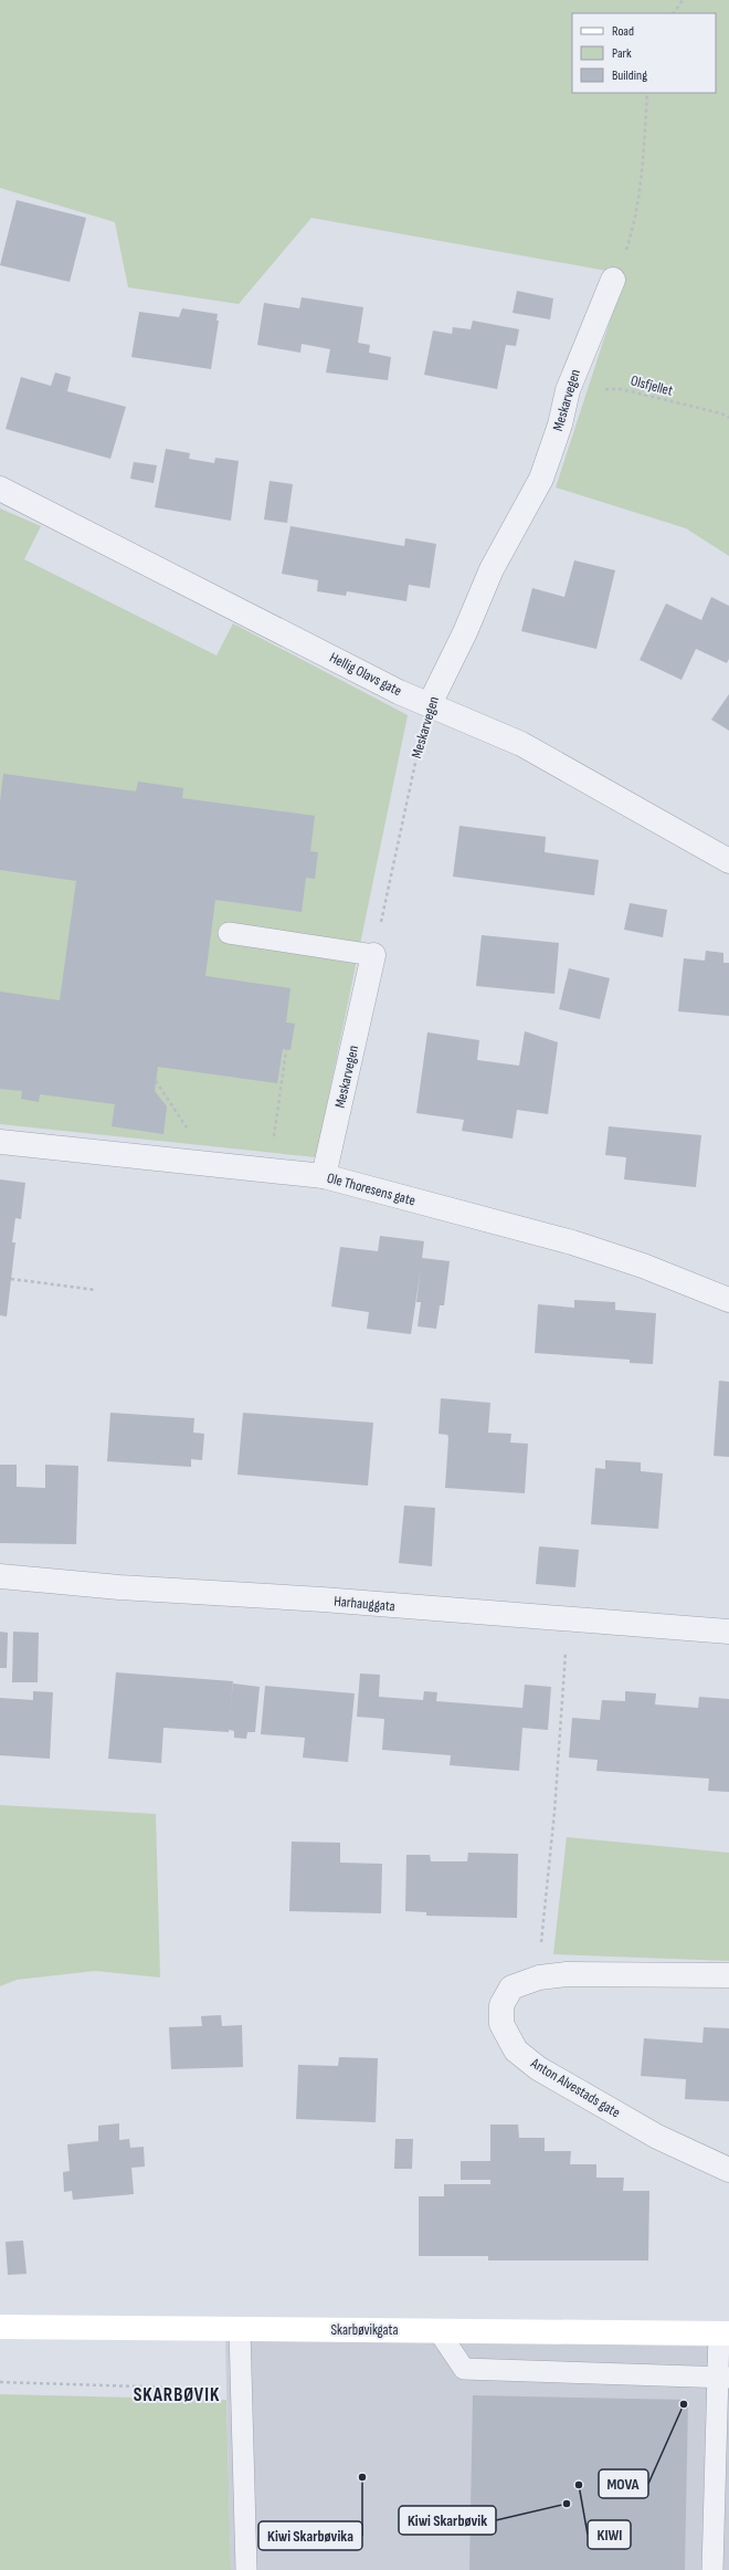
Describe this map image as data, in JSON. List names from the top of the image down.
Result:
{
  "streets": {
    "main road": ["Skarbøvikgata"],
    "street": [
      "Meskarvegen",
      "Hellig Olavs gate",
      "Ole Thoresens gate",
      "Harhauggata",
      "Anton Alvestads gate"
    ],
    "path": ["Olsfjellet"]
  },
  "crossings": [
    ["Olsfjellet", "Meskarvegen"],
    ["Meskarvegen", "Hellig Olavs gate"],
    ["Meskarvegen", "Ole Thoresens gate"]
  ],
  "districts": ["SKARBØVIK"],
  "places": [
    "MOVA",
    "Kiwi Skarbøvika",
    "KIWI",
    "Kiwi Skarbøvik"
  ],
  "legend": ["Road", "Park", "Building"]
}
